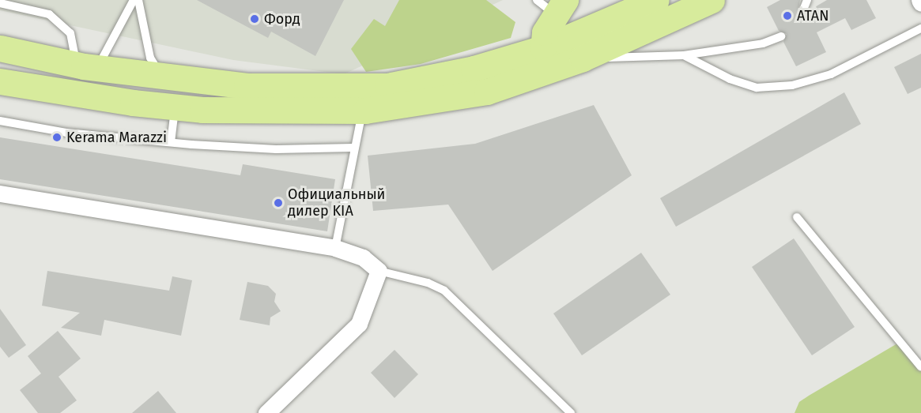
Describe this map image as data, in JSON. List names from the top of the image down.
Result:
{
  "places": [
    "ATAN",
    "Форд",
    "Kerama Marazzi",
    "Официальный дилер KIA"
  ]
}
